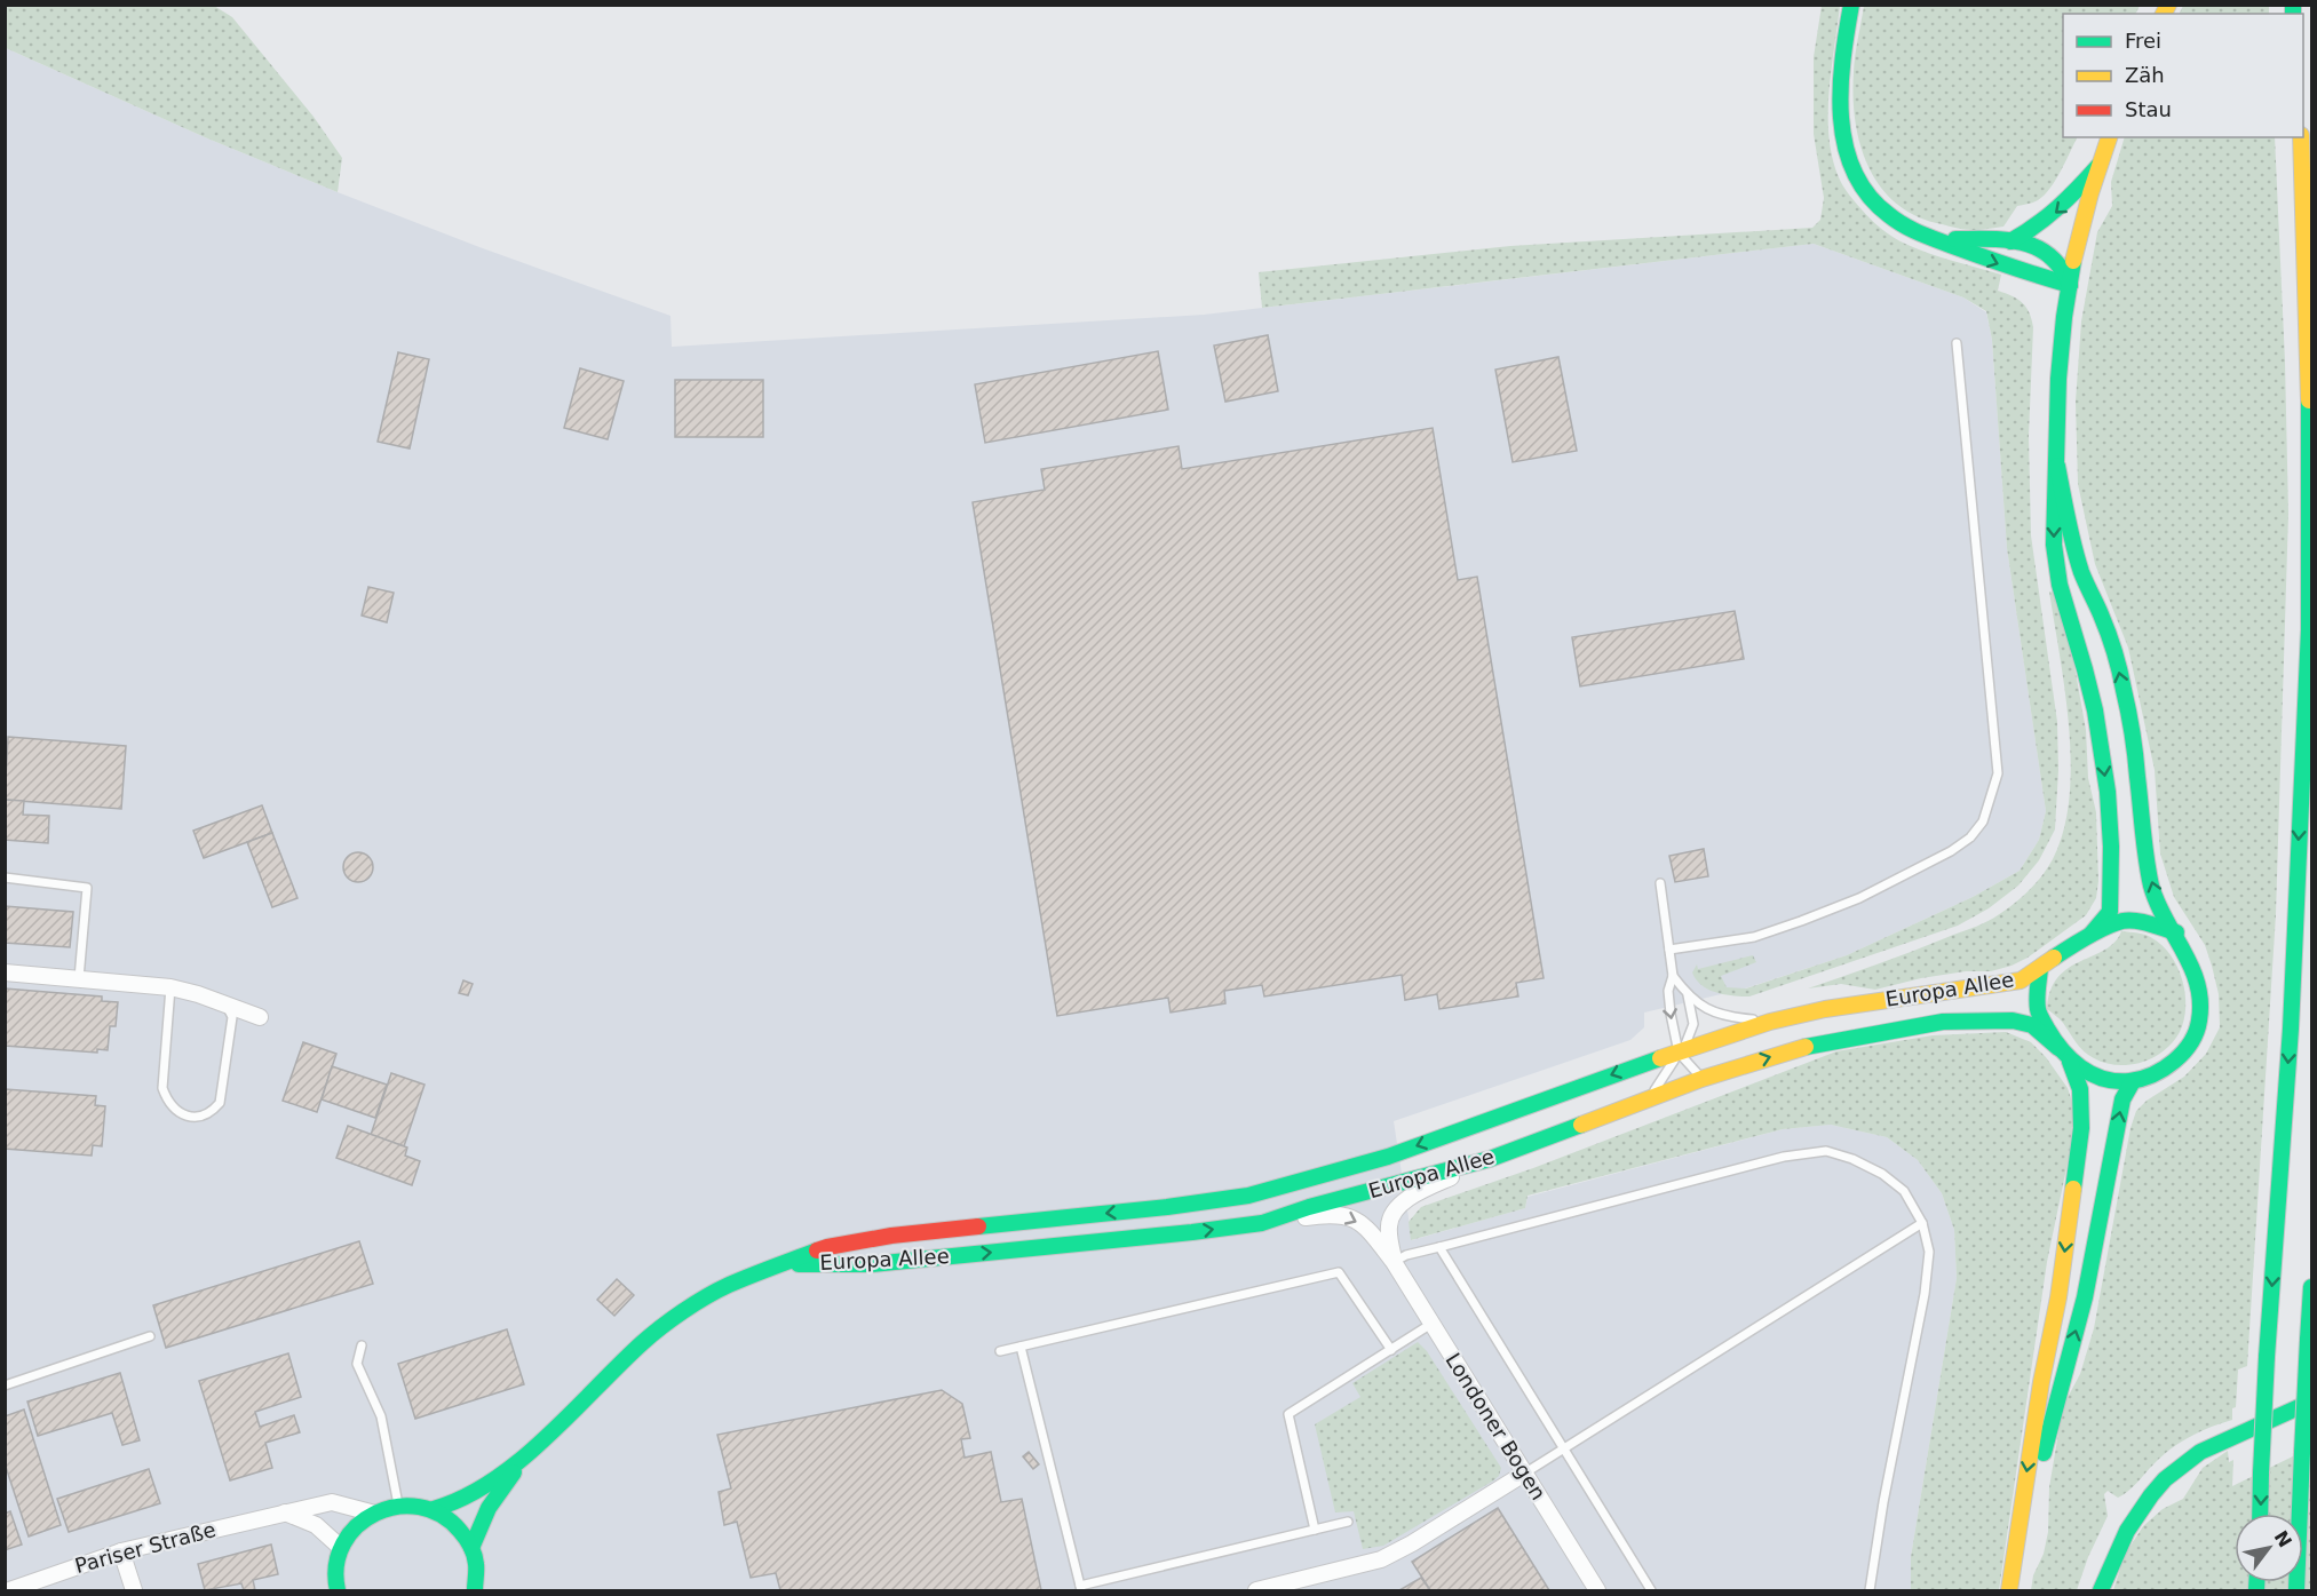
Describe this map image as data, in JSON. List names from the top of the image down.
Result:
{
  "streets": {
    "main road": ["Europa Allee"],
    "street": ["Londoner Bogen", "Pariser Straße"]
  },
  "crossings": [
    ["Europa Allee", "Londoner Bogen"]
  ],
  "legend": ["Frei", "Zäh", "Stau"],
  "north": "top right"
}
